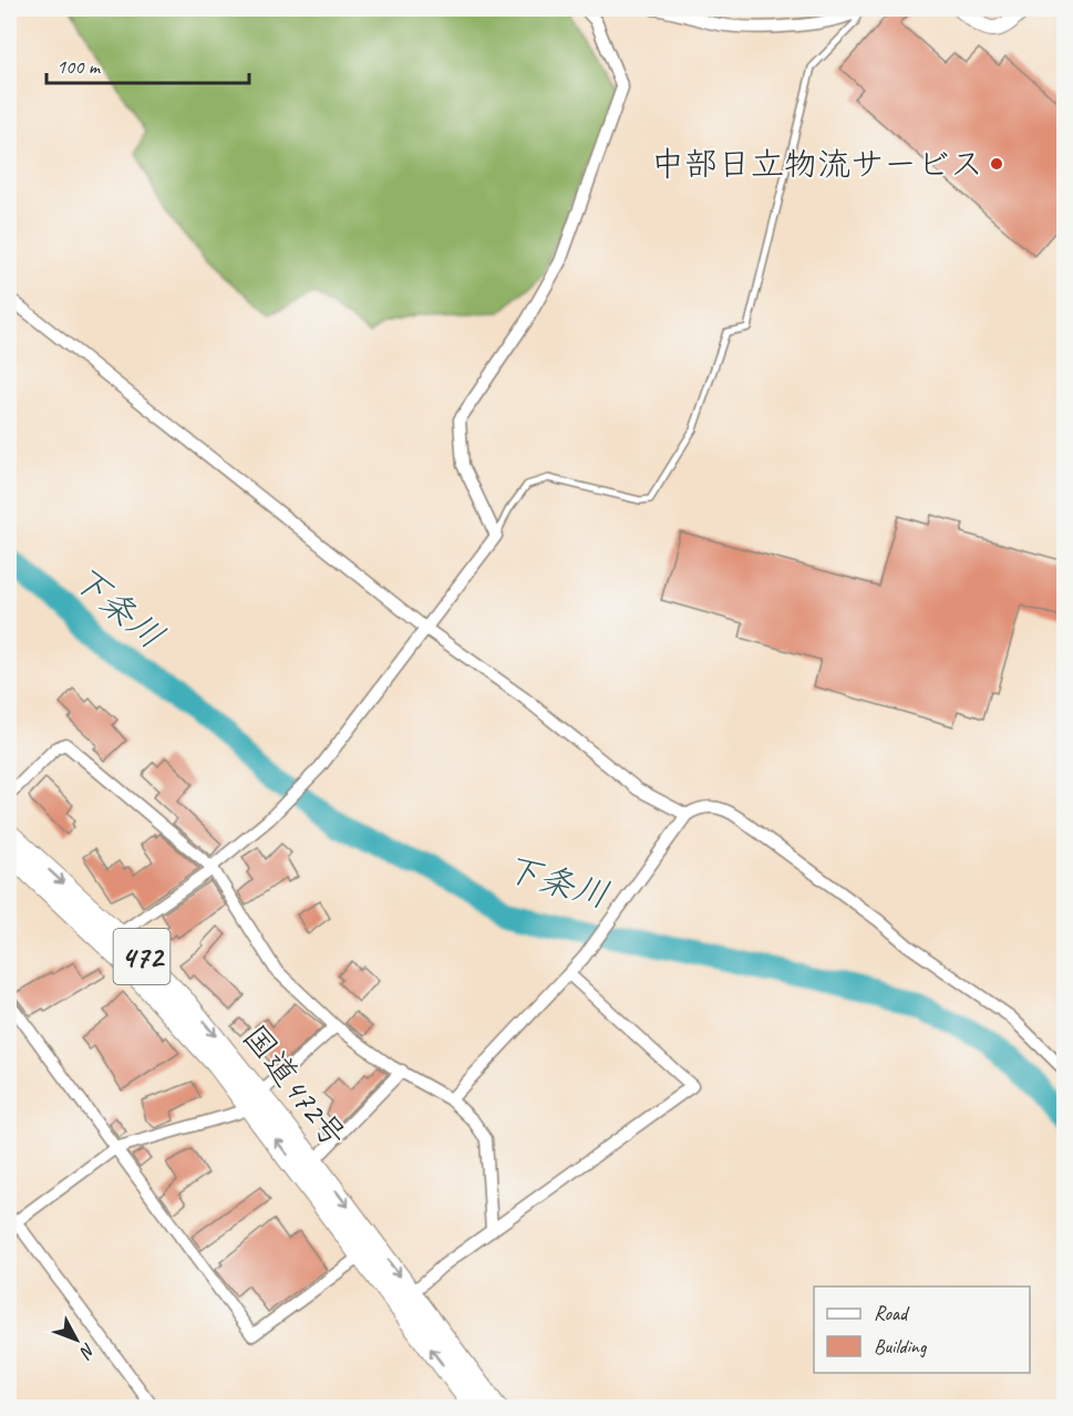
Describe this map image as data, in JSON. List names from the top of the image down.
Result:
{
  "streets": {
    "highway": ["472", "国道472号"]
  },
  "water": ["下条川"],
  "places": ["中部日立物流サービス"],
  "legend": ["Road", "Building"],
  "scale_bar": "100 m",
  "north": "bottom right"
}
